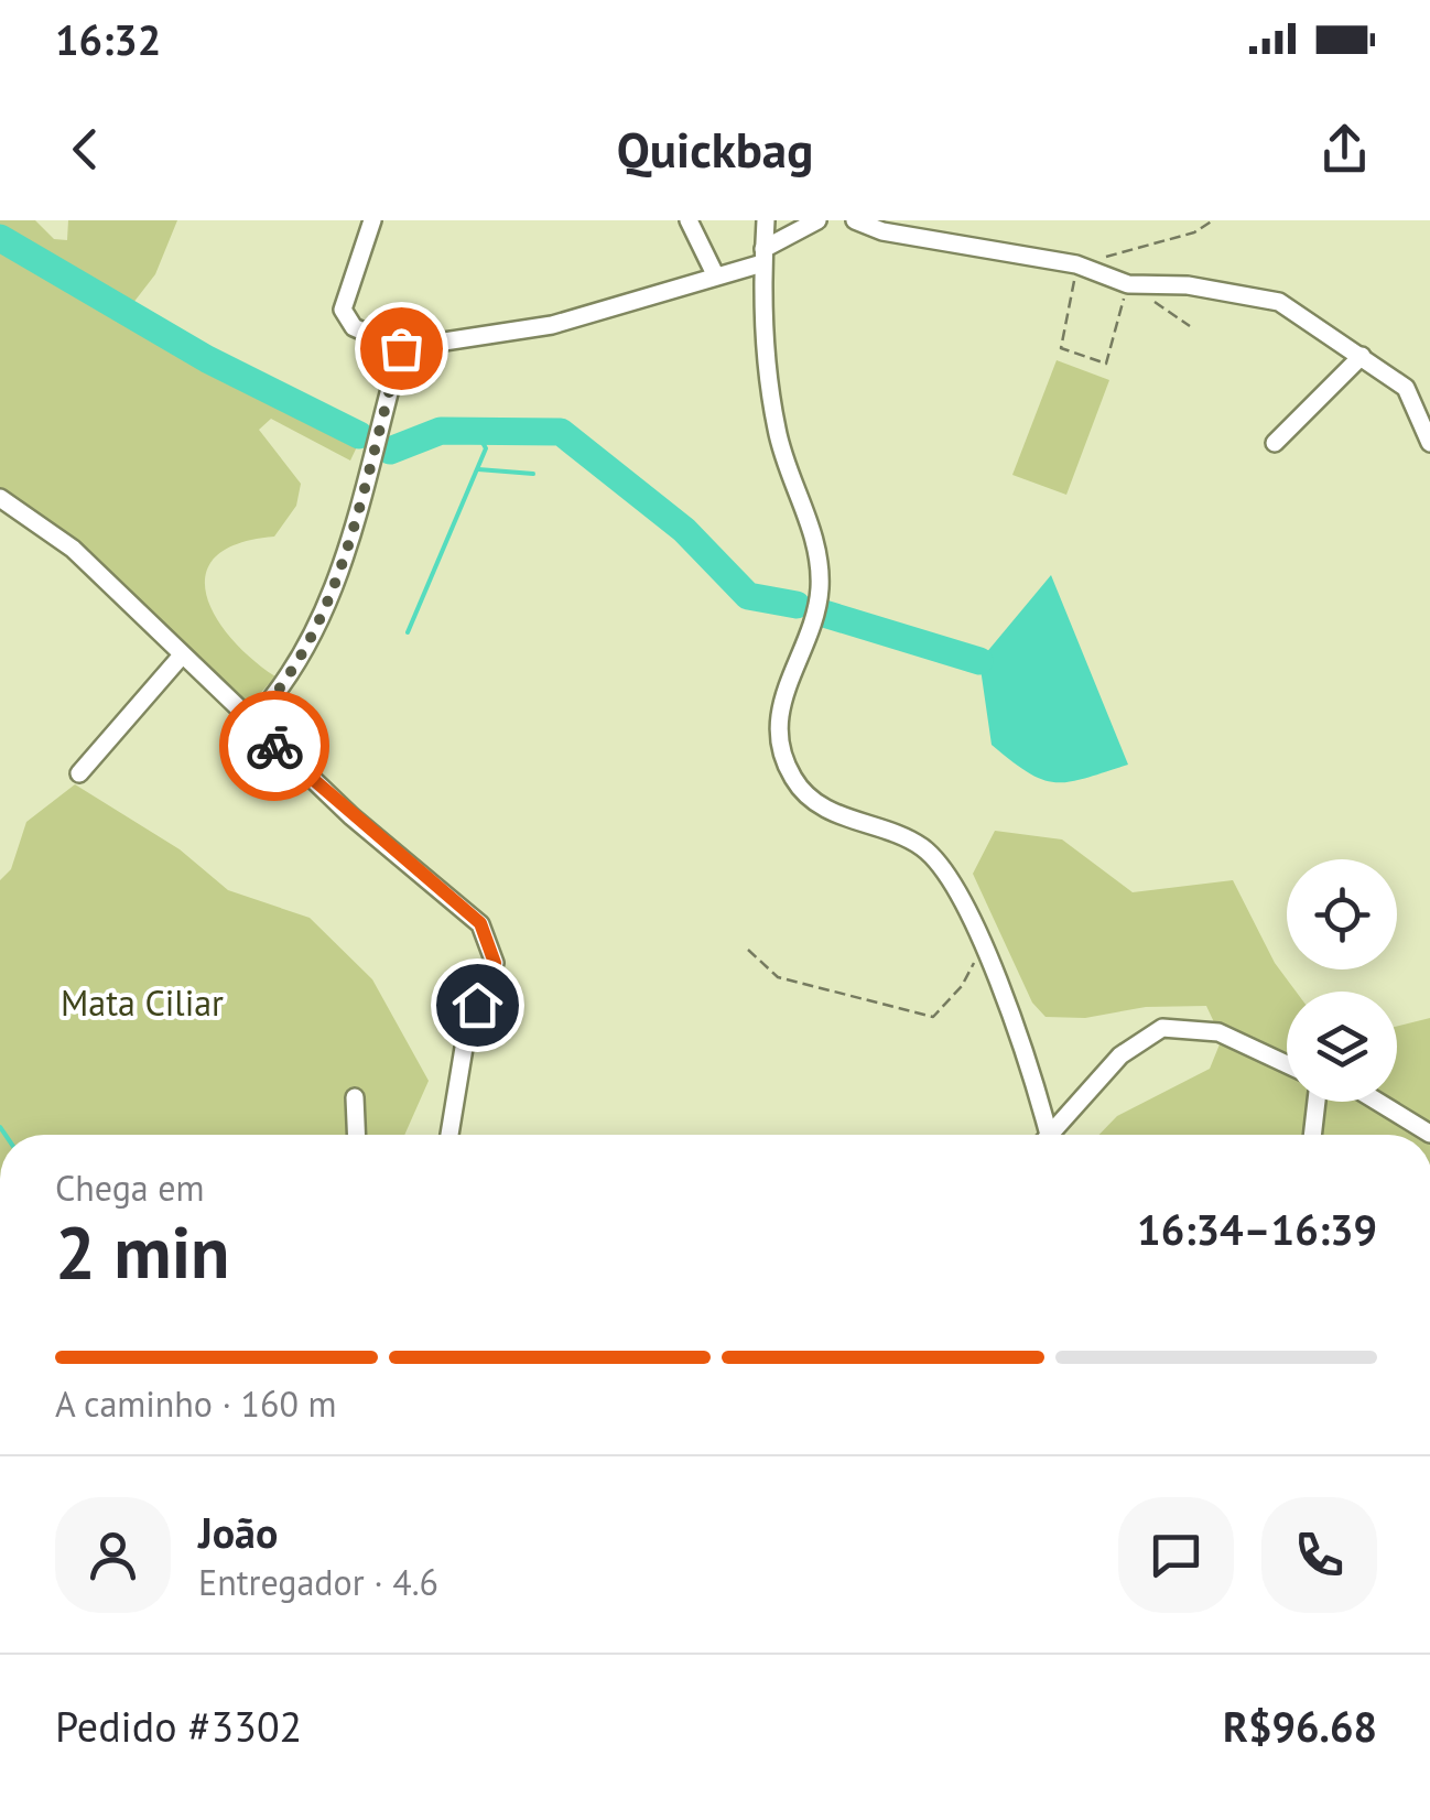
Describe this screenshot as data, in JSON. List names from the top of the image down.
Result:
{
  "parks": ["Mata Ciliar"],
  "page": {
    "status": "16:32",
    "header": "Quickbag",
    "heading": ["2 min", "Chega em", "16:34–16:39"],
    "panel": [
      "João",
      "Entregador · 4.6",
      "Pedido #3302",
      "R$96.68"
    ],
    "bar": "A caminho · 160 m"
  }
}
